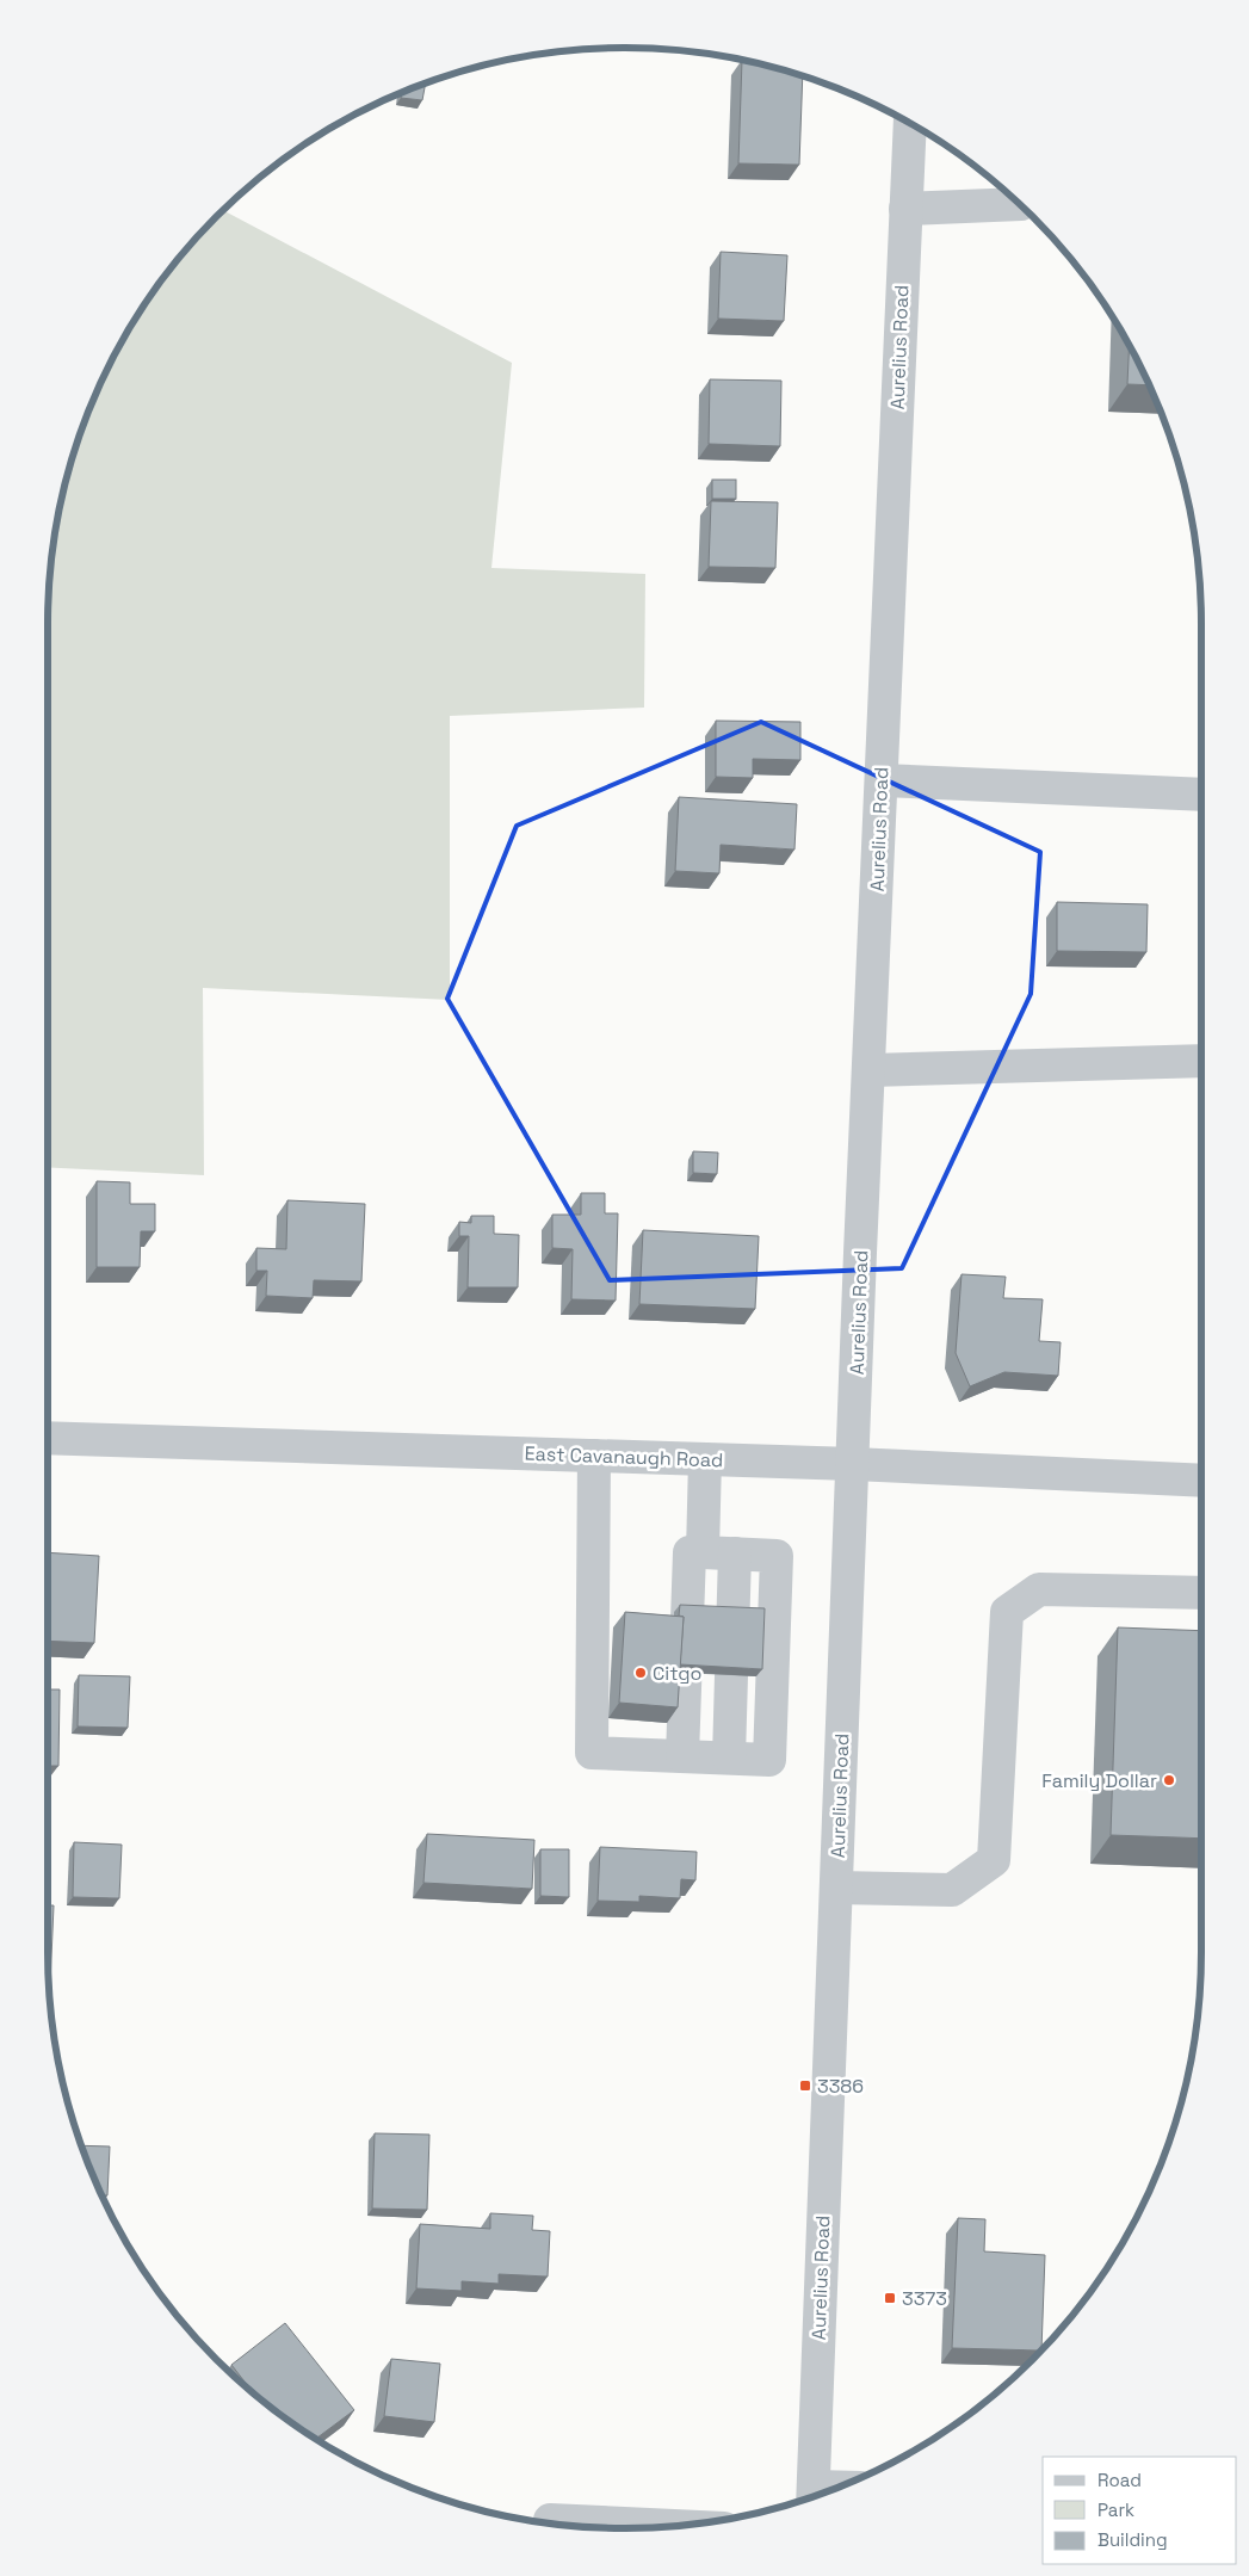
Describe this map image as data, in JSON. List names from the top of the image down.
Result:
{
  "streets": {
    "street": ["Aurelius Road", "East Cavanaugh Road"]
  },
  "crossings": [
    ["Aurelius Road", "East Cavanaugh Road"]
  ],
  "places": {
    "other": ["Citgo", "Family Dollar"],
    "transit": ["3386", "3373"]
  },
  "legend": ["Road", "Park", "Building"]
}
